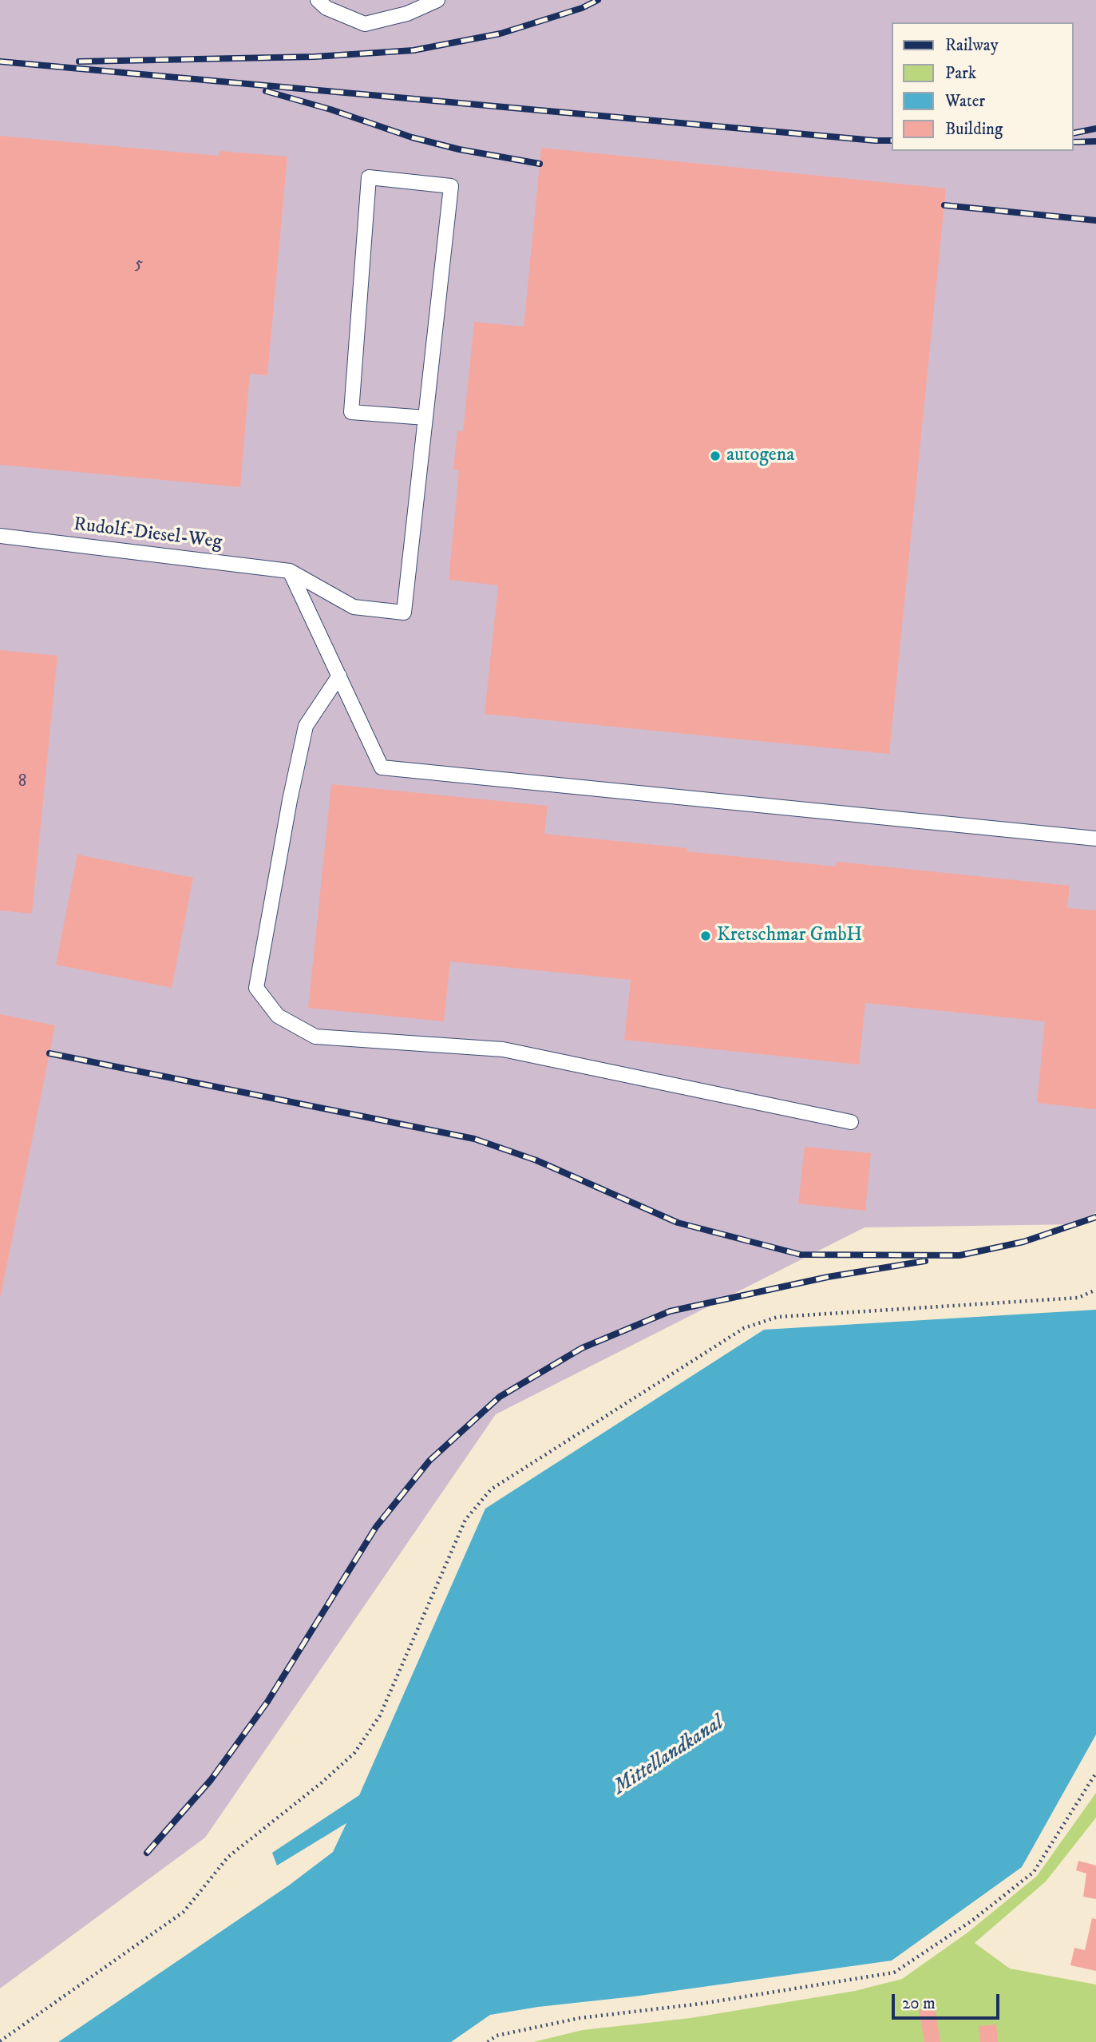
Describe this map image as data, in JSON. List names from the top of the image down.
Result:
{
  "streets": {
    "lane": ["Rudolf-Diesel-Weg"]
  },
  "water": ["Mittellandkanal"],
  "places": ["autogena", "Kretschmar GmbH"],
  "house_numbers": ["5", "8"],
  "legend": [
    "Railway",
    "Park",
    "Water",
    "Building"
  ],
  "scale_bar": "20 m"
}
